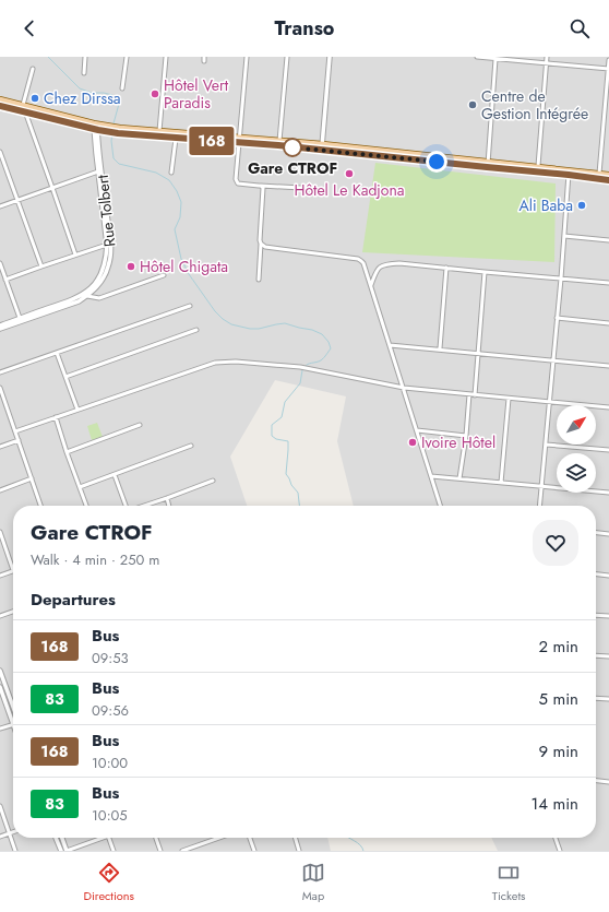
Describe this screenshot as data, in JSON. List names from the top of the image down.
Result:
{
  "streets": {
    "street": ["Rue Tolbert"]
  },
  "places": [
    "Hôtel Vert Paradis",
    "Chez Dirssa",
    "Centre de Gestion Intégrée",
    "Gare CTROF",
    "Hôtel Le Kadjona",
    "Ali Baba",
    "Hôtel Chigata",
    "Ivoire Hôtel"
  ],
  "lines": ["bus line 168"],
  "north": "top right",
  "page": {
    "header": "Transo",
    "on_map": "168",
    "heading": [
      ["Gare CTROF", "Walk · 4 min · 250 m"],
      "Departures"
    ],
    "list": [
      {
        "mark": "168",
        "name": "Bus",
        "note": "09:53",
        "value": "2 min"
      },
      {
        "mark": "83",
        "name": "Bus",
        "note": "09:56",
        "value": "5 min"
      },
      {
        "mark": "168",
        "name": "Bus",
        "note": "10:00",
        "value": "9 min"
      },
      {
        "mark": "83",
        "name": "Bus",
        "note": "10:05",
        "value": "14 min"
      }
    ],
    "tabs": ["Directions", "Map", "Tickets"]
  }
}
